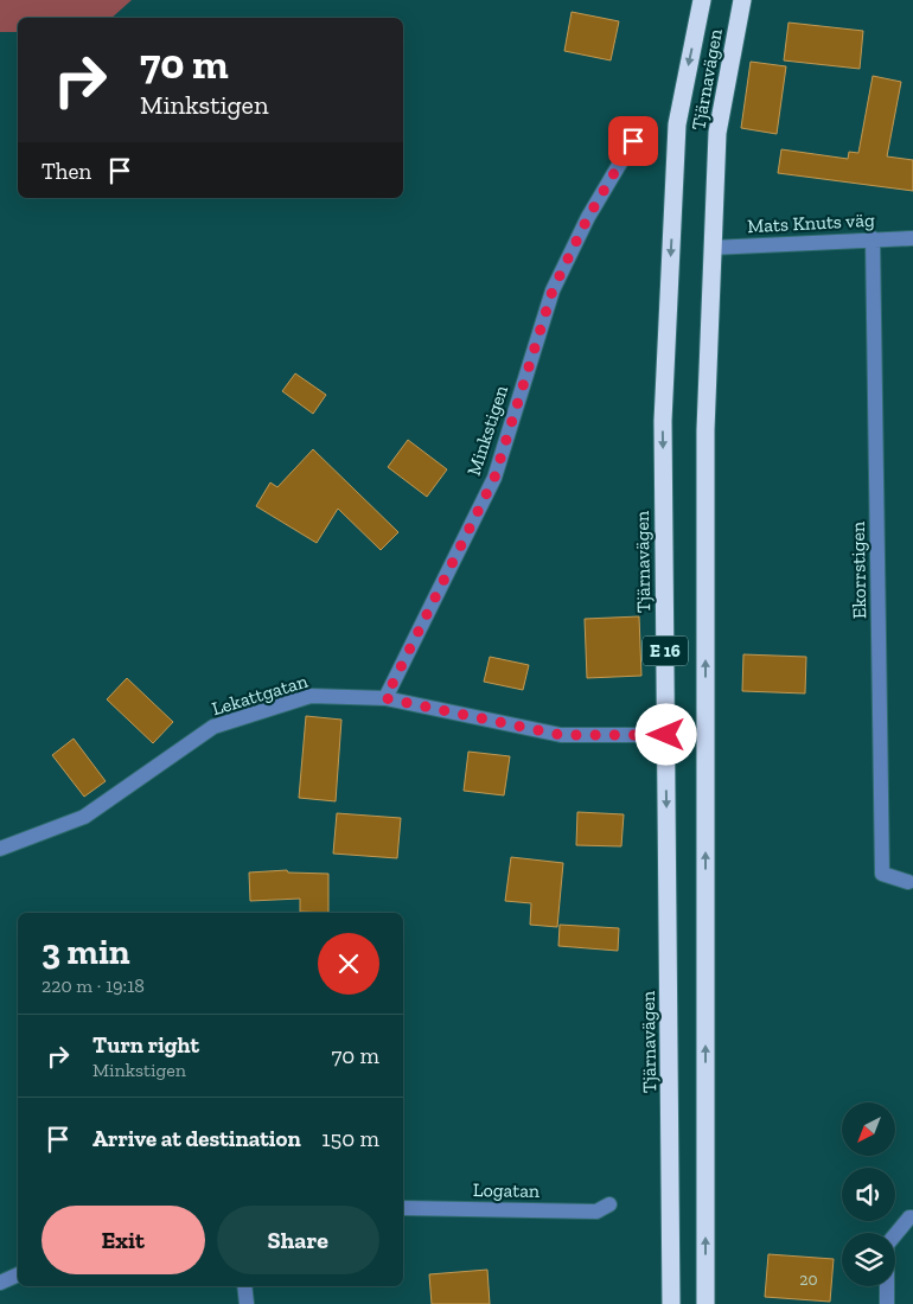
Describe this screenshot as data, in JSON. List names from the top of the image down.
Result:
{
  "streets": {
    "highway": ["Tjärnavägen", "E 16"],
    "street": [
      "Mats Knuts väg",
      "Minkstigen",
      "Ekorrstigen",
      "Lekattgatan",
      "Logatan"
    ]
  },
  "crossings": [
    ["Tjärnavägen", "Mats Knuts väg"],
    ["Tjärnavägen", "Lekattgatan"],
    ["Mats Knuts väg", "Ekorrstigen"],
    ["Minkstigen", "Lekattgatan"]
  ],
  "house_numbers": ["20"],
  "north": "bottom left",
  "page": {
    "turn": ["70 m", "Minkstigen"],
    "then": "Then",
    "heading": ["3 min", "220 m · 19:18"],
    "list": [
      {
        "name": "Turn right",
        "note": "Minkstigen",
        "value": "70 m"
      },
      {
        "name": "Arrive at destination",
        "value": "150 m"
      }
    ],
    "buttons": ["Exit", "Share"]
  }
}
